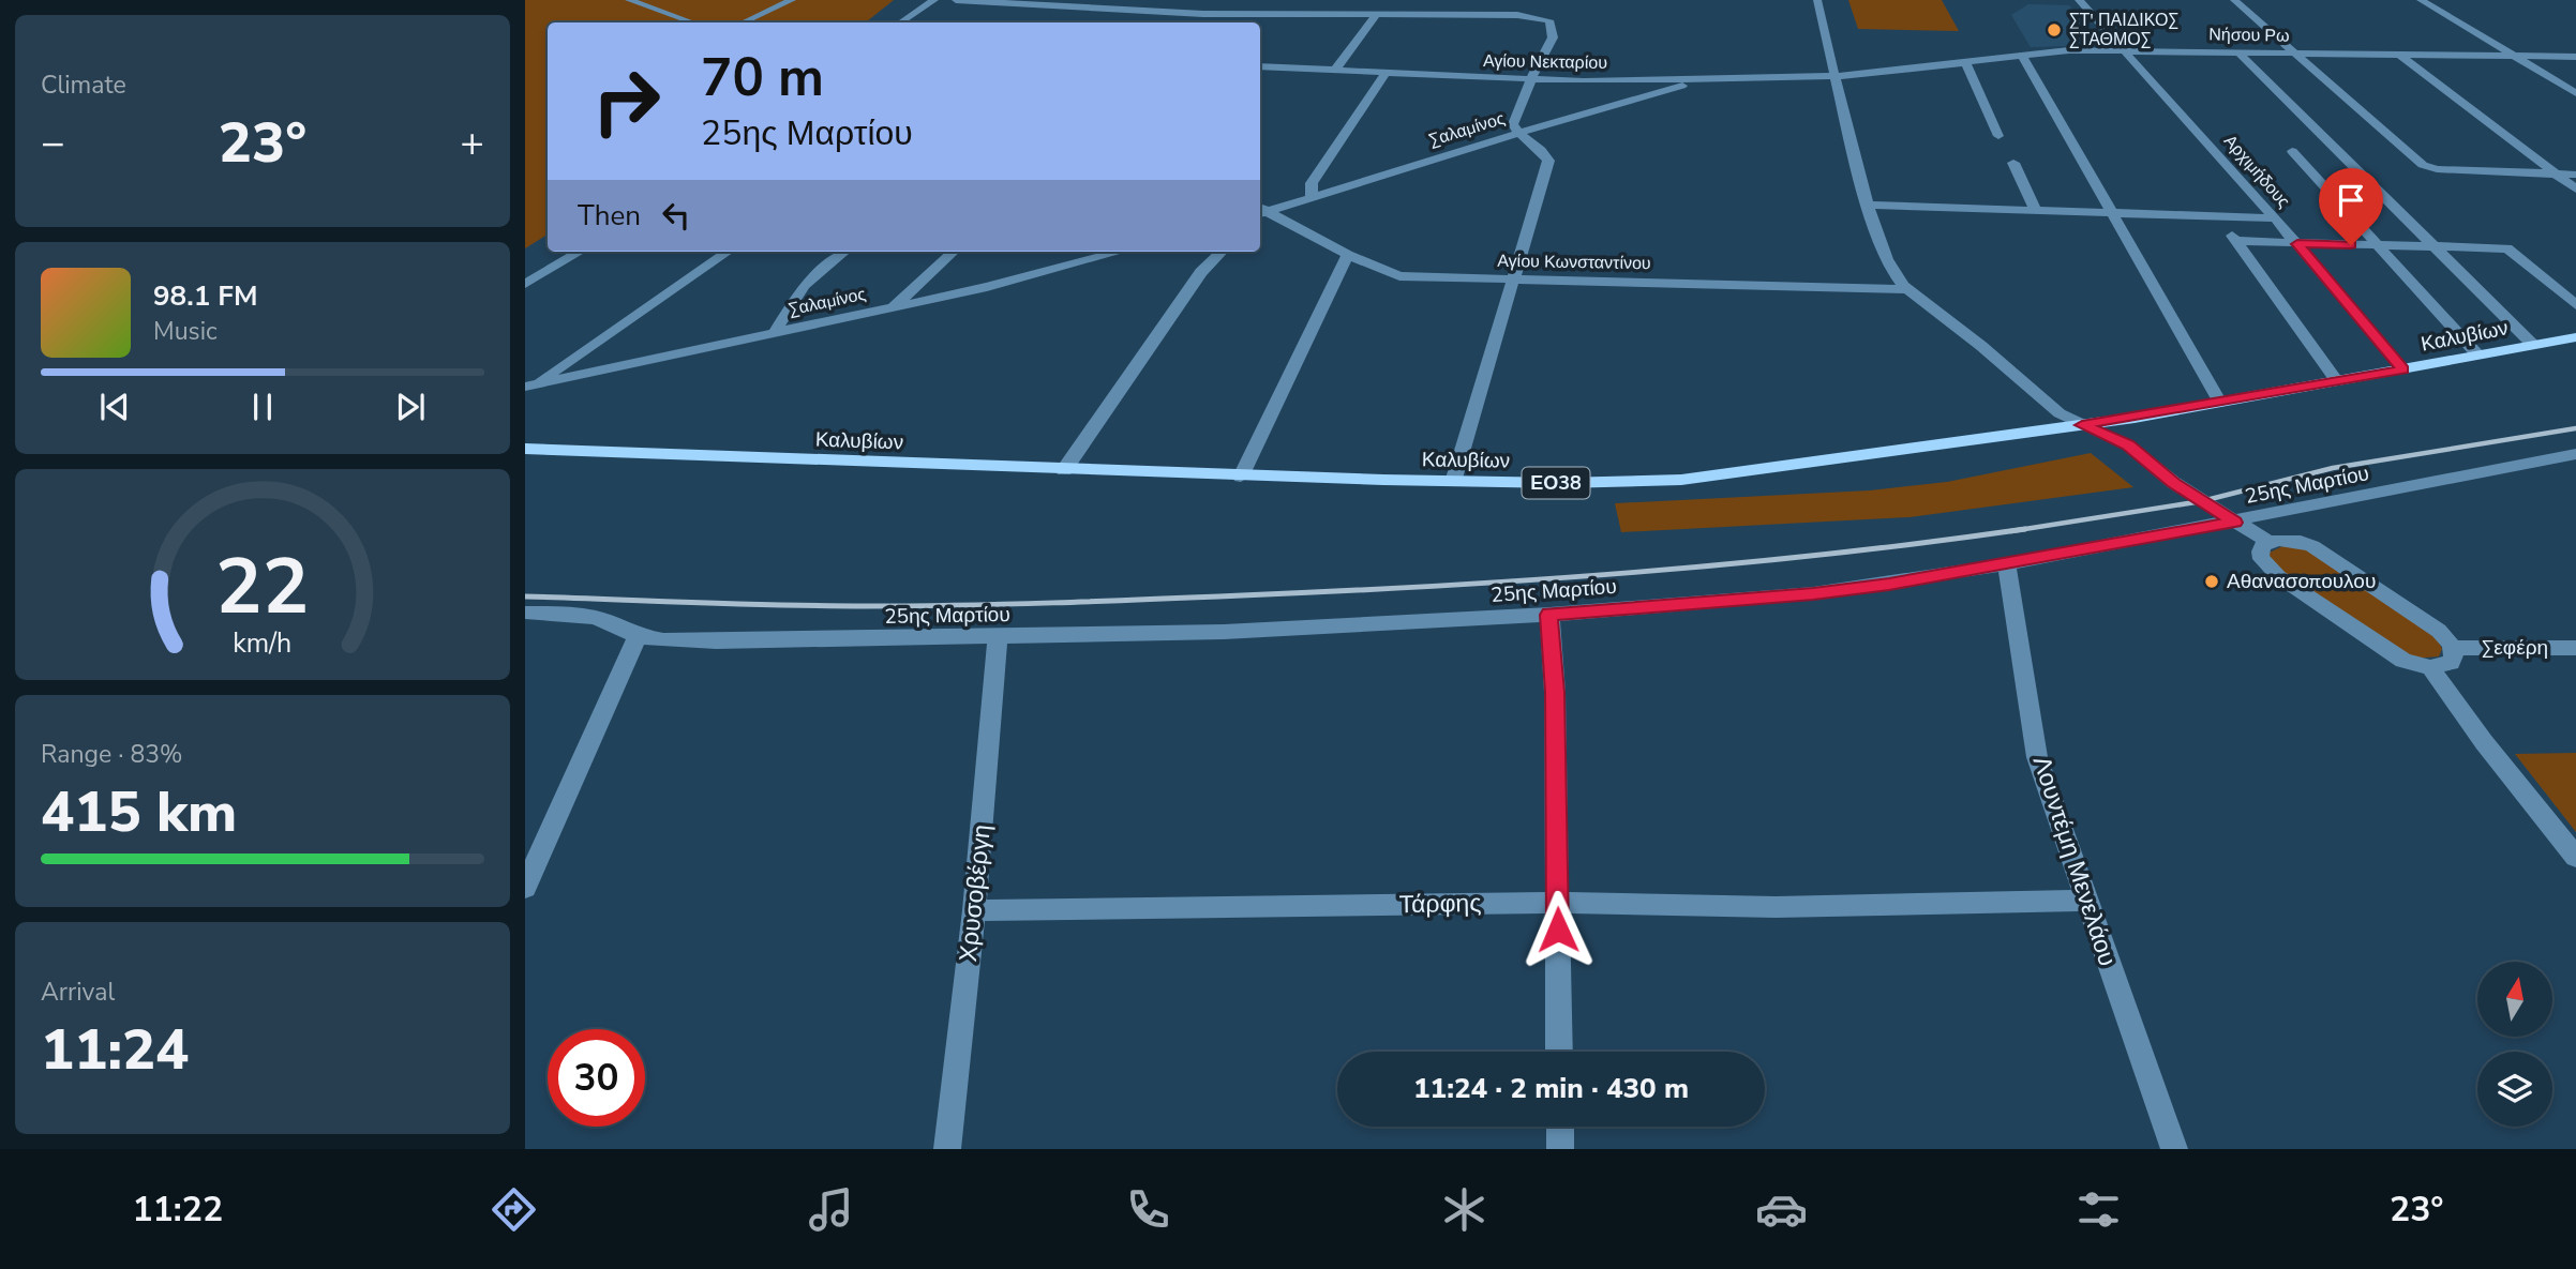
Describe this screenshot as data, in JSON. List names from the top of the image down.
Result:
{
  "streets": {
    "main road": ["Καλυβίων", "ΕΟ38"],
    "street": [
      "Νήσου Ρω",
      "Αγίου Νεκταρίου",
      "Σαλαμίνος",
      "Αρχιμήδους",
      "Αγίου Κωνσταντίνου",
      "25ης Μαρτίου",
      "Σεφέρη",
      "Λουντέμη Μενελάου",
      "Χρυσοβέργη",
      "Τάρφης"
    ]
  },
  "crossings": [
    ["Νήσου Ρω", "Αγίου Νεκταρίου"],
    ["Νήσου Ρω", "Αρχιμήδους"],
    ["Αγίου Νεκταρίου", "Σαλαμίνος"],
    ["Σαλαμίνος", "Αγίου Κωνσταντίνου"],
    ["Αρχιμήδους", "Καλυβίων"],
    ["25ης Μαρτίου", "Λουντέμη Μενελάου"],
    ["25ης Μαρτίου", "Χρυσοβέργη"],
    ["Λουντέμη Μενελάου", "Τάρφης"],
    ["Χρυσοβέργη", "Τάρφης"]
  ],
  "places": ["ΣΤ' ΠΑΙΔΙΚΟΣ ΣΤΑΘΜΟΣ", "Αθανασοπουλου"],
  "north": "top",
  "page": {
    "tile": [
      "Climate",
      ["Range · 83%", "415 km"],
      ["Arrival", "11:24"]
    ],
    "turn": ["70 m", "25ης Μαρτίου"],
    "heat": ["−", "23°", "+"],
    "then": "Then",
    "song": ["98.1 FM", "Music"],
    "limit": "30",
    "trip": "11:24 · 2 min · 430 m",
    "tabs": ["11:22", "23°"],
    "gauge": ["22", "km/h"]
  }
}
